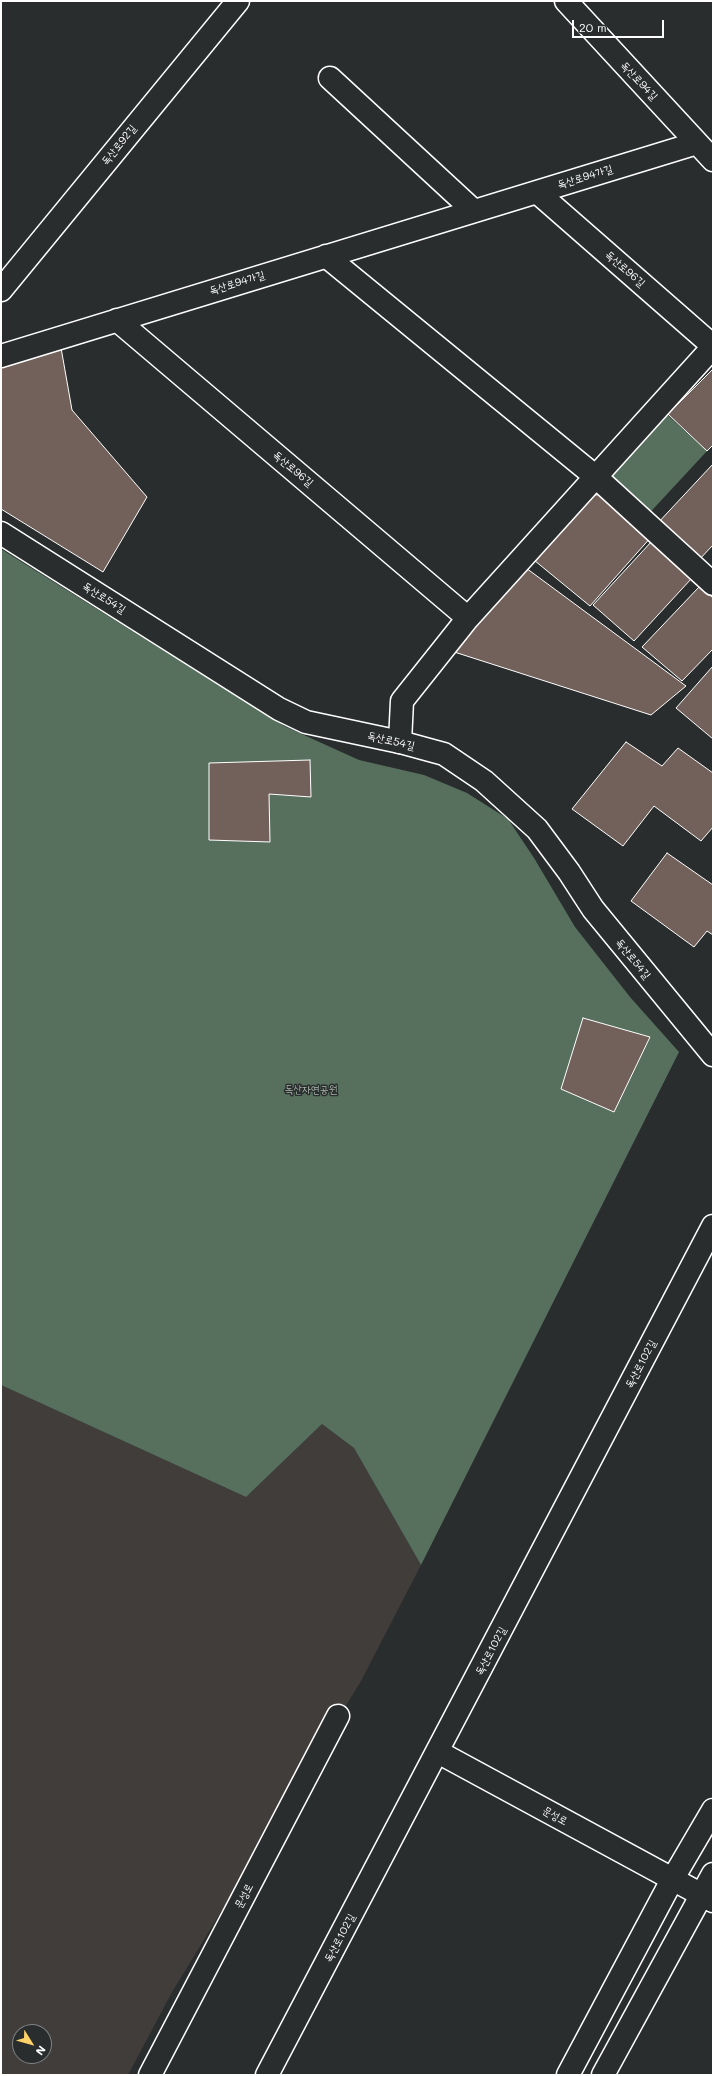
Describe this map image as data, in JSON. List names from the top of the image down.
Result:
{
  "streets": {
    "street": [
      "독산로94길",
      "독산로92길",
      "독산로94가길",
      "독산로96길",
      "독산로54길",
      "독산로102길",
      "문성로"
    ]
  },
  "crossings": [
    ["독산로94길", "독산로94가길"],
    ["독산로94가길", "독산로96길"],
    ["독산로96길", "독산로54길"],
    ["독산로102길", "문성로"]
  ],
  "parks": ["독산자연공원"],
  "scale_bar": "20 m",
  "north": "bottom right"
}
